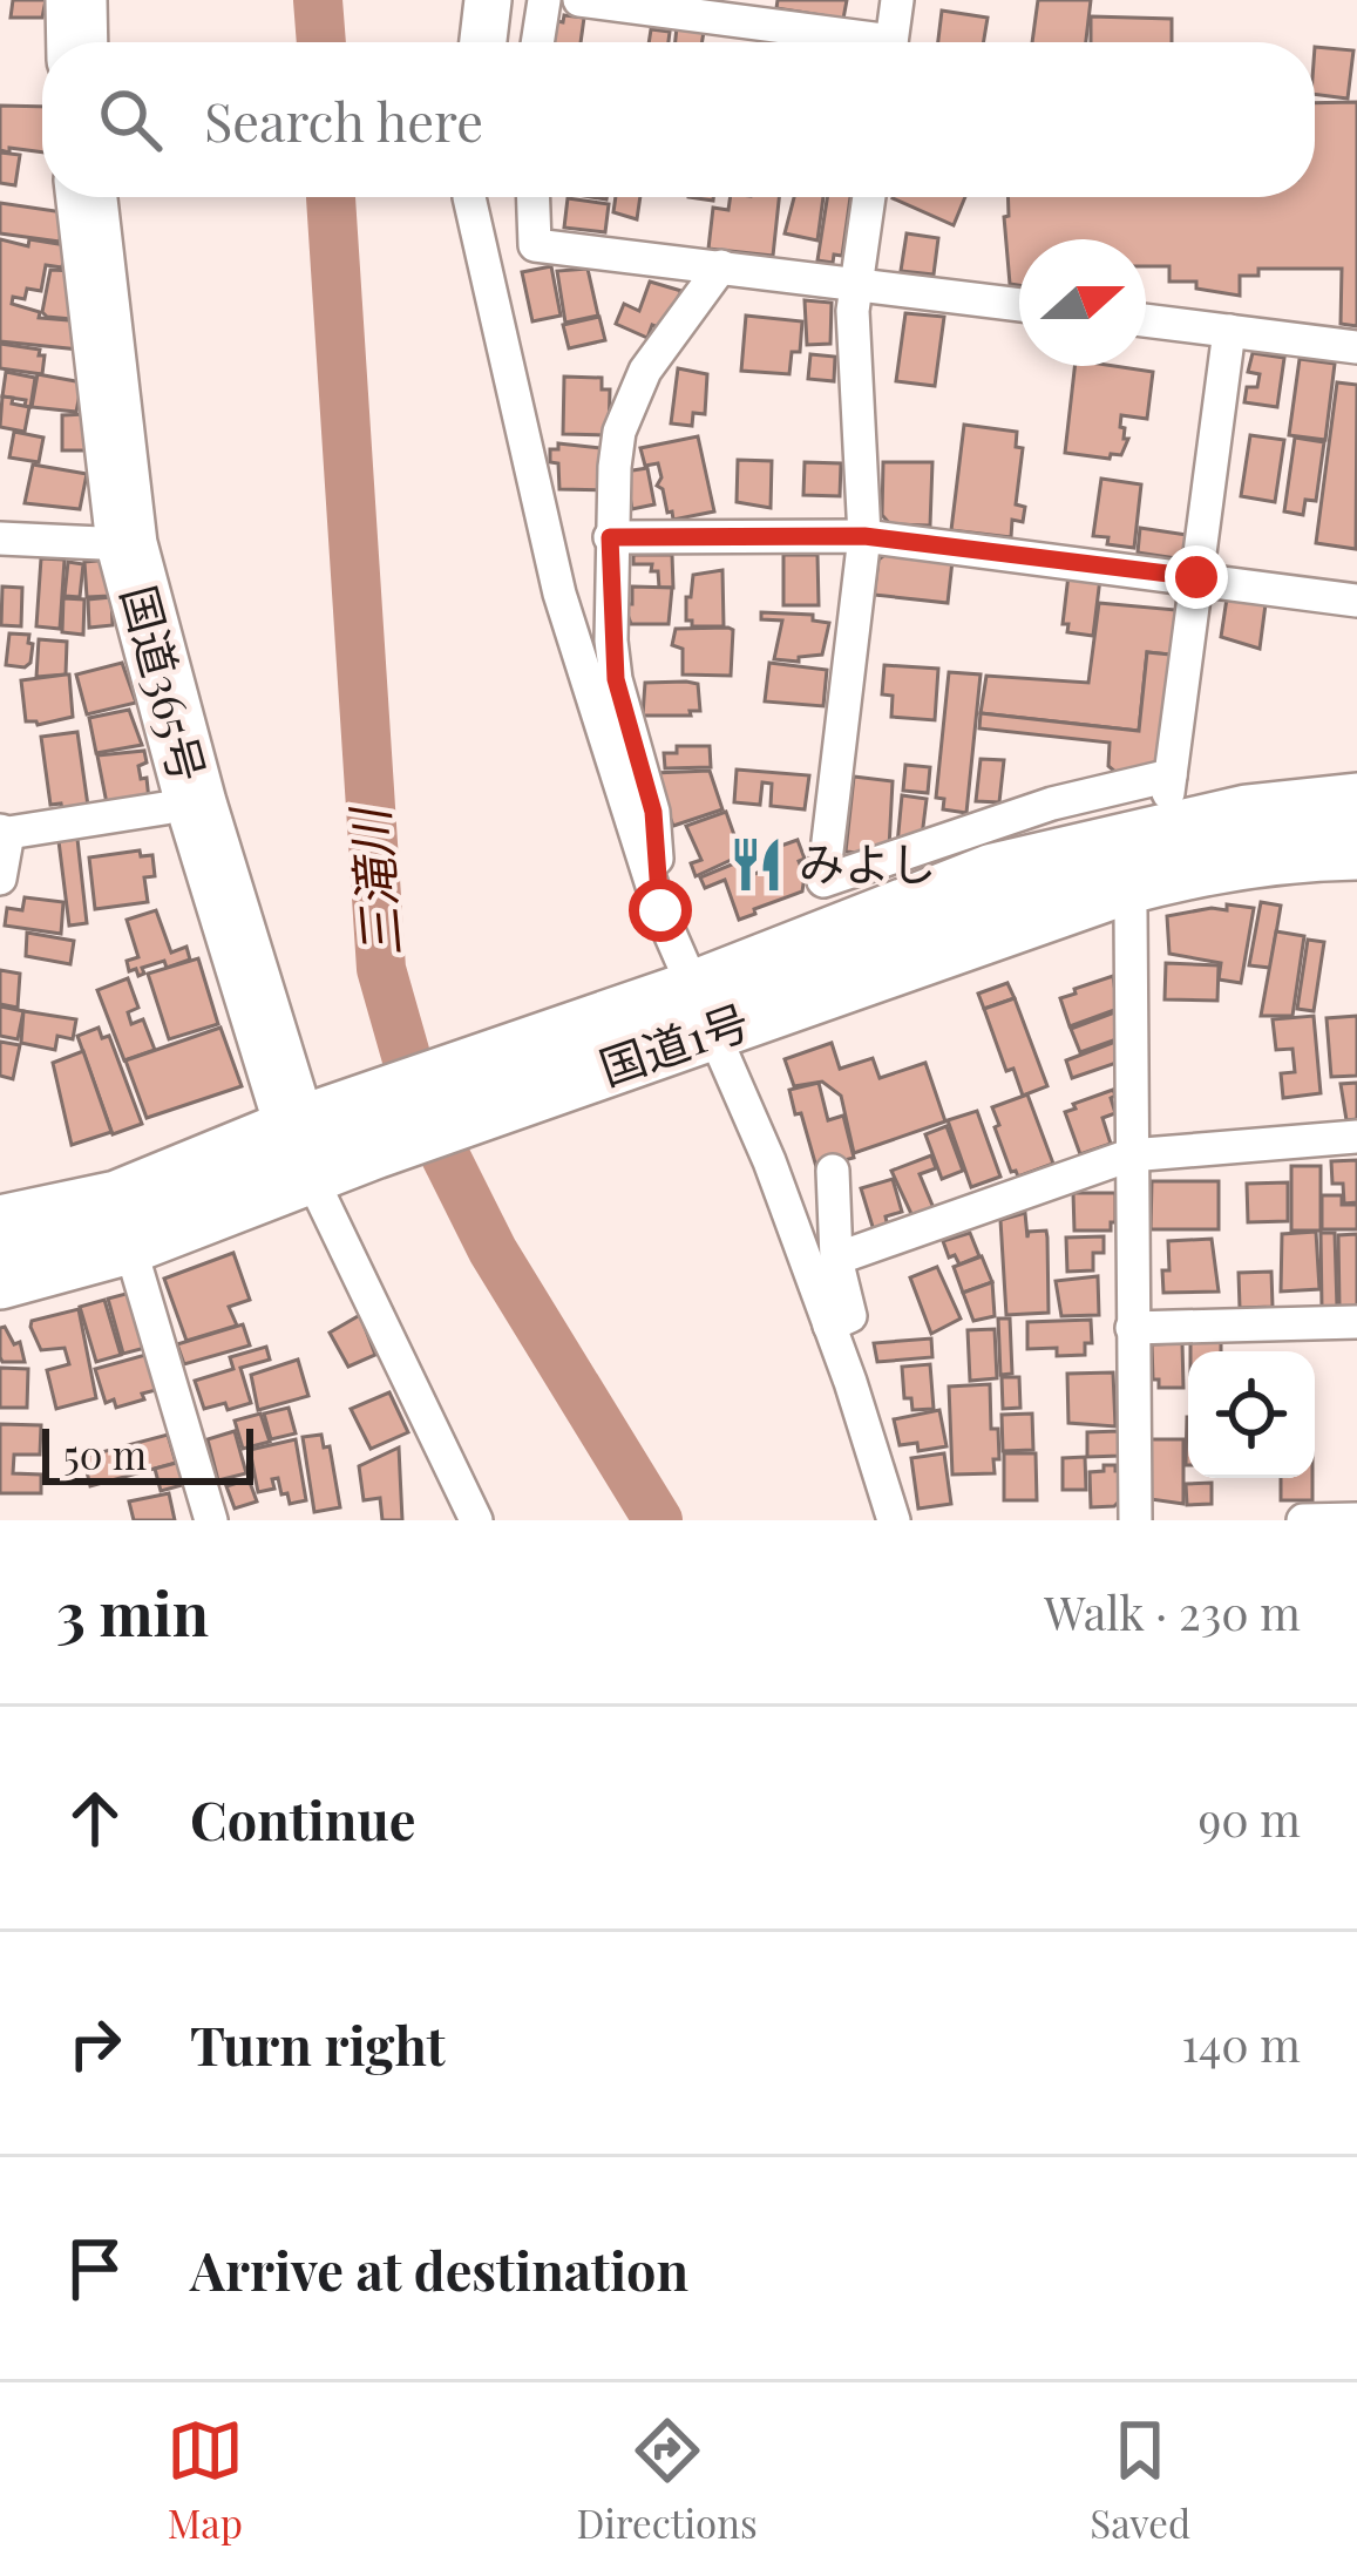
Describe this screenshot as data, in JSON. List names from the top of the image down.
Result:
{
  "streets": {
    "highway": ["国道365号", "国道1号"]
  },
  "crossings": [
    ["国道365号", "国道1号"]
  ],
  "water": ["三滝川"],
  "places": {
    "restaurant": ["みよし"]
  },
  "scale_bar": "50 m",
  "north": "right",
  "page": {
    "search": "Search here",
    "scale": "50 m",
    "heading": ["3 min", "Walk · 230 m"],
    "list": [
      ["Continue", "90 m"],
      ["Turn right", "140 m"],
      "Arrive at destination"
    ],
    "nav": ["Map", "Directions", "Saved"]
  }
}
